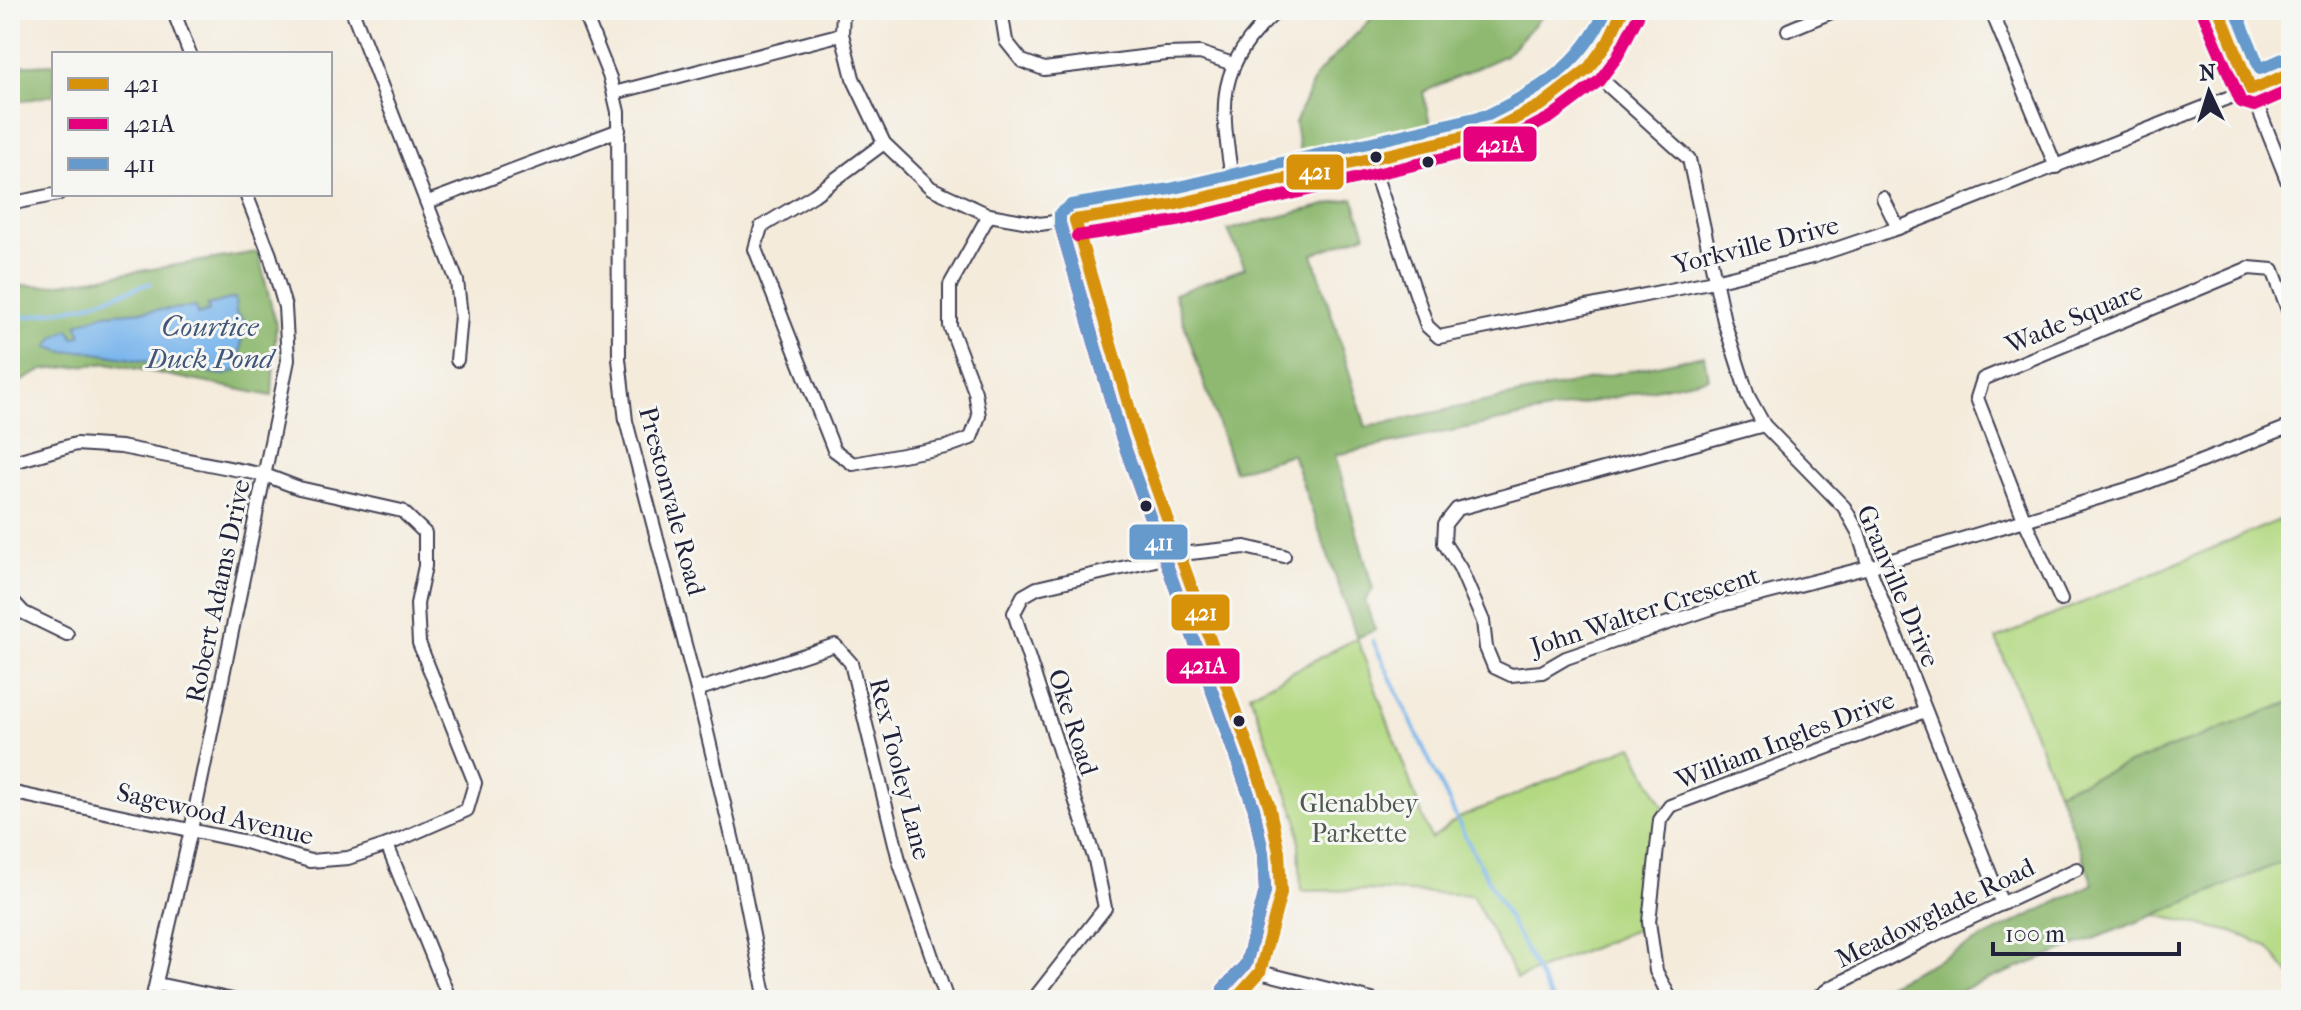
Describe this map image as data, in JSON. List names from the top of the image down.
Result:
{
  "streets": {
    "street": [
      "Yorkville Drive",
      "Wade Square",
      "Prestonvale Road",
      "Granville Drive",
      "Robert Adams Drive",
      "John Walter Crescent",
      "Oke Road",
      "William Ingles Drive",
      "Rex Tooley Lane",
      "Sagewood Avenue",
      "Meadowglade Road"
    ]
  },
  "crossings": [
    ["Yorkville Drive", "Granville Drive"],
    ["Prestonvale Road", "Rex Tooley Lane"],
    ["Granville Drive", "John Walter Crescent"],
    ["Granville Drive", "William Ingles Drive"],
    ["Granville Drive", "Meadowglade Road"],
    ["Robert Adams Drive", "Sagewood Avenue"]
  ],
  "water": ["Courtice Duck Pond"],
  "parks": ["Glenabbey Parkette"],
  "lines": ["transit line 421", "transit line 411", "transit line 421A"],
  "legend": ["421", "421A", "411"],
  "scale_bar": "100 m",
  "north": "top"
}
